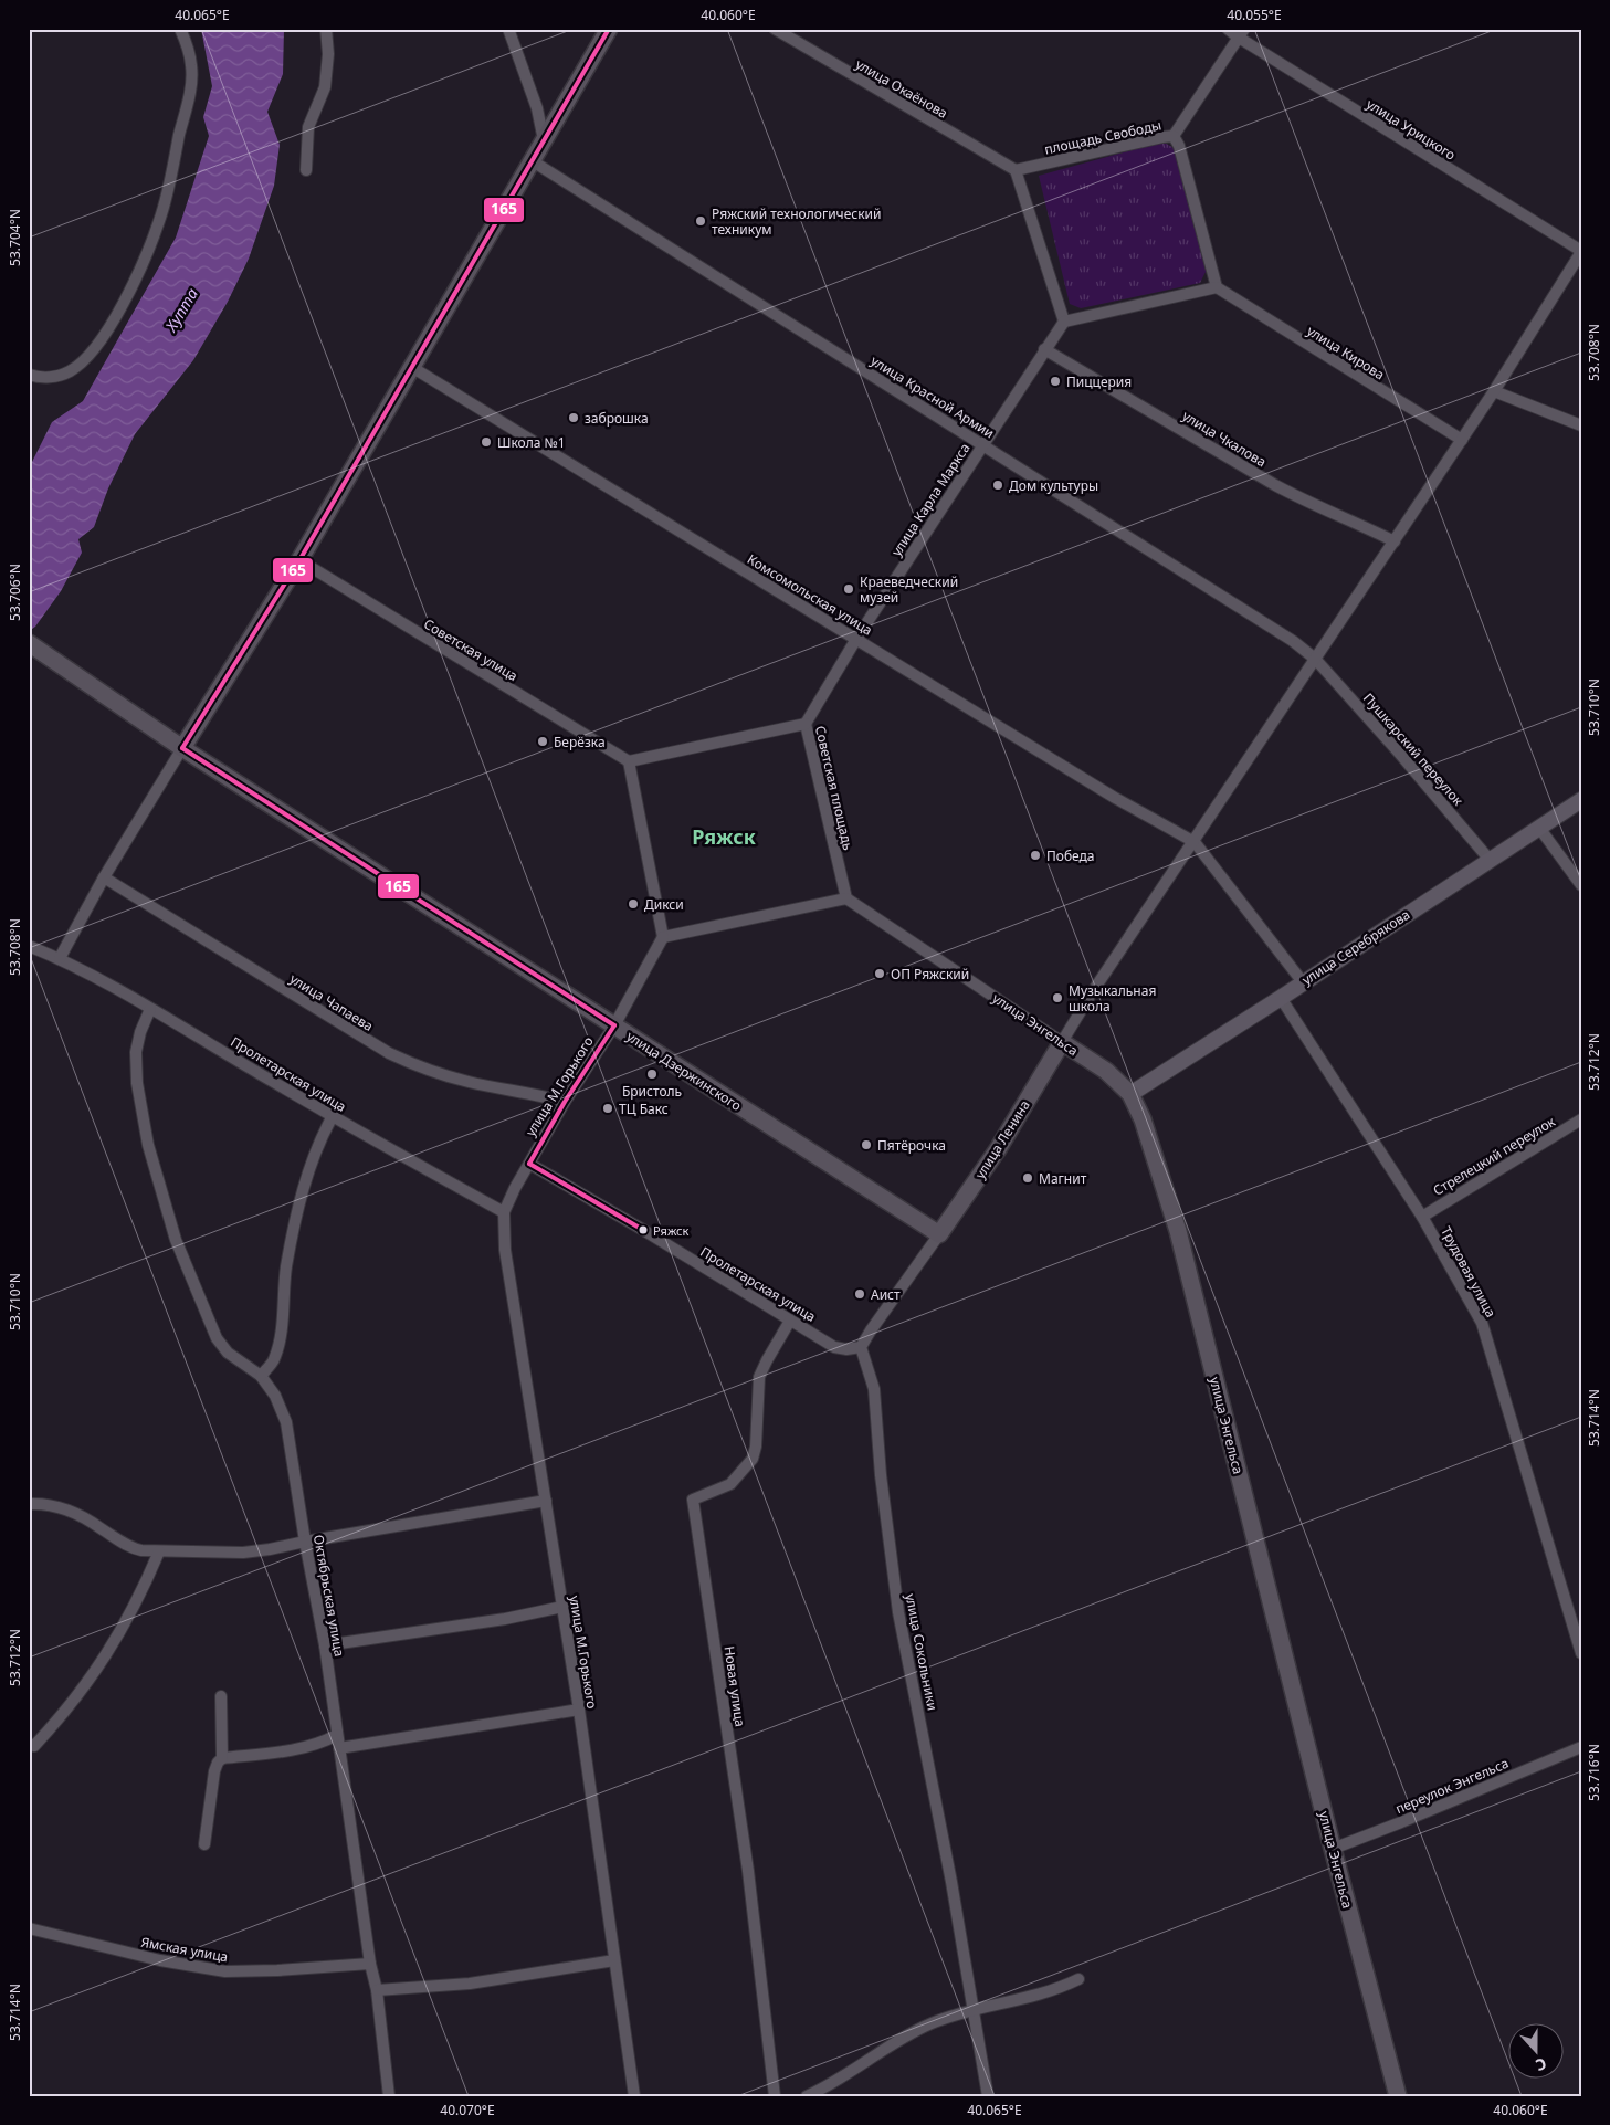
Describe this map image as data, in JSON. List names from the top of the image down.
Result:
{
  "streets": {
    "main road": [
      "улица Серебрякова",
      "улица Энгельса",
      "улица Дзержинского",
      "улица Ленина"
    ],
    "street": [
      "улица Окаёнова",
      "улица Урицкого",
      "площадь Свободы",
      "улица Кирова",
      "улица Красной Армии",
      "улица Чкалова",
      "улица Карла Маркса",
      "Комсомольская улица",
      "Советская улица",
      "Пушкарский переулок",
      "Советская площадь",
      "улица Чапаева",
      "Пролетарская улица",
      "улица М.Горького",
      "Стрелецкий переулок",
      "Трудовая улица",
      "Октябрьская улица",
      "улица Сокольники",
      "Новая улица",
      "переулок Энгельса",
      "Ямская улица"
    ]
  },
  "crossings": [
    ["улица Окаёнова", "площадь Свободы"],
    ["площадь Свободы", "улица Кирова"],
    ["улица Красной Армии", "улица Карла Маркса"],
    ["улица Красной Армии", "Пушкарский переулок"],
    ["улица Чкалова", "улица Карла Маркса"],
    ["улица Карла Маркса", "Комсомольская улица"],
    ["улица Карла Маркса", "Советская площадь"],
    ["Советская улица", "Советская площадь"],
    ["Пушкарский переулок", "улица Серебрякова"],
    ["Советская площадь", "улица Энгельса"],
    ["улица Серебрякова", "улица Энгельса"],
    ["улица Серебрякова", "Трудовая улица"],
    ["улица Чапаева", "улица М.Горького"],
    ["улица Энгельса", "улица Ленина"],
    ["улица Энгельса", "переулок Энгельса"],
    ["улица Дзержинского", "улица М.Горького"],
    ["улица Дзержинского", "улица Ленина"],
    ["Пролетарская улица", "улица М.Горького"],
    ["Пролетарская улица", "улица Сокольники"],
    ["Пролетарская улица", "Новая улица"],
    ["Стрелецкий переулок", "Трудовая улица"],
    ["Октябрьская улица", "Ямская улица"]
  ],
  "districts": ["Ряжск"],
  "water": ["Хупта"],
  "places": [
    "Ряжский технологический техникум",
    "Пиццерия",
    "заброшка",
    "Школа №1",
    "Дом культуры",
    "Краеведческий музей",
    "Берёзка",
    "Победа",
    "Дикси",
    "ОП Ряжский",
    "Музыкальная школа",
    "Бристоль",
    "ТЦ Бакс",
    "Пятёрочка",
    "Магнит",
    "Ряжск",
    "Аист"
  ],
  "lines": ["transit line 165"],
  "north": "bottom",
  "coordinates": [
    "40.065°E",
    "40.060°E",
    "40.055°E",
    "53.704°N",
    "53.708°N",
    "53.706°N",
    "53.710°N",
    "53.712°N",
    "53.714°N",
    "53.716°N",
    "40.070°E"
  ]
}
